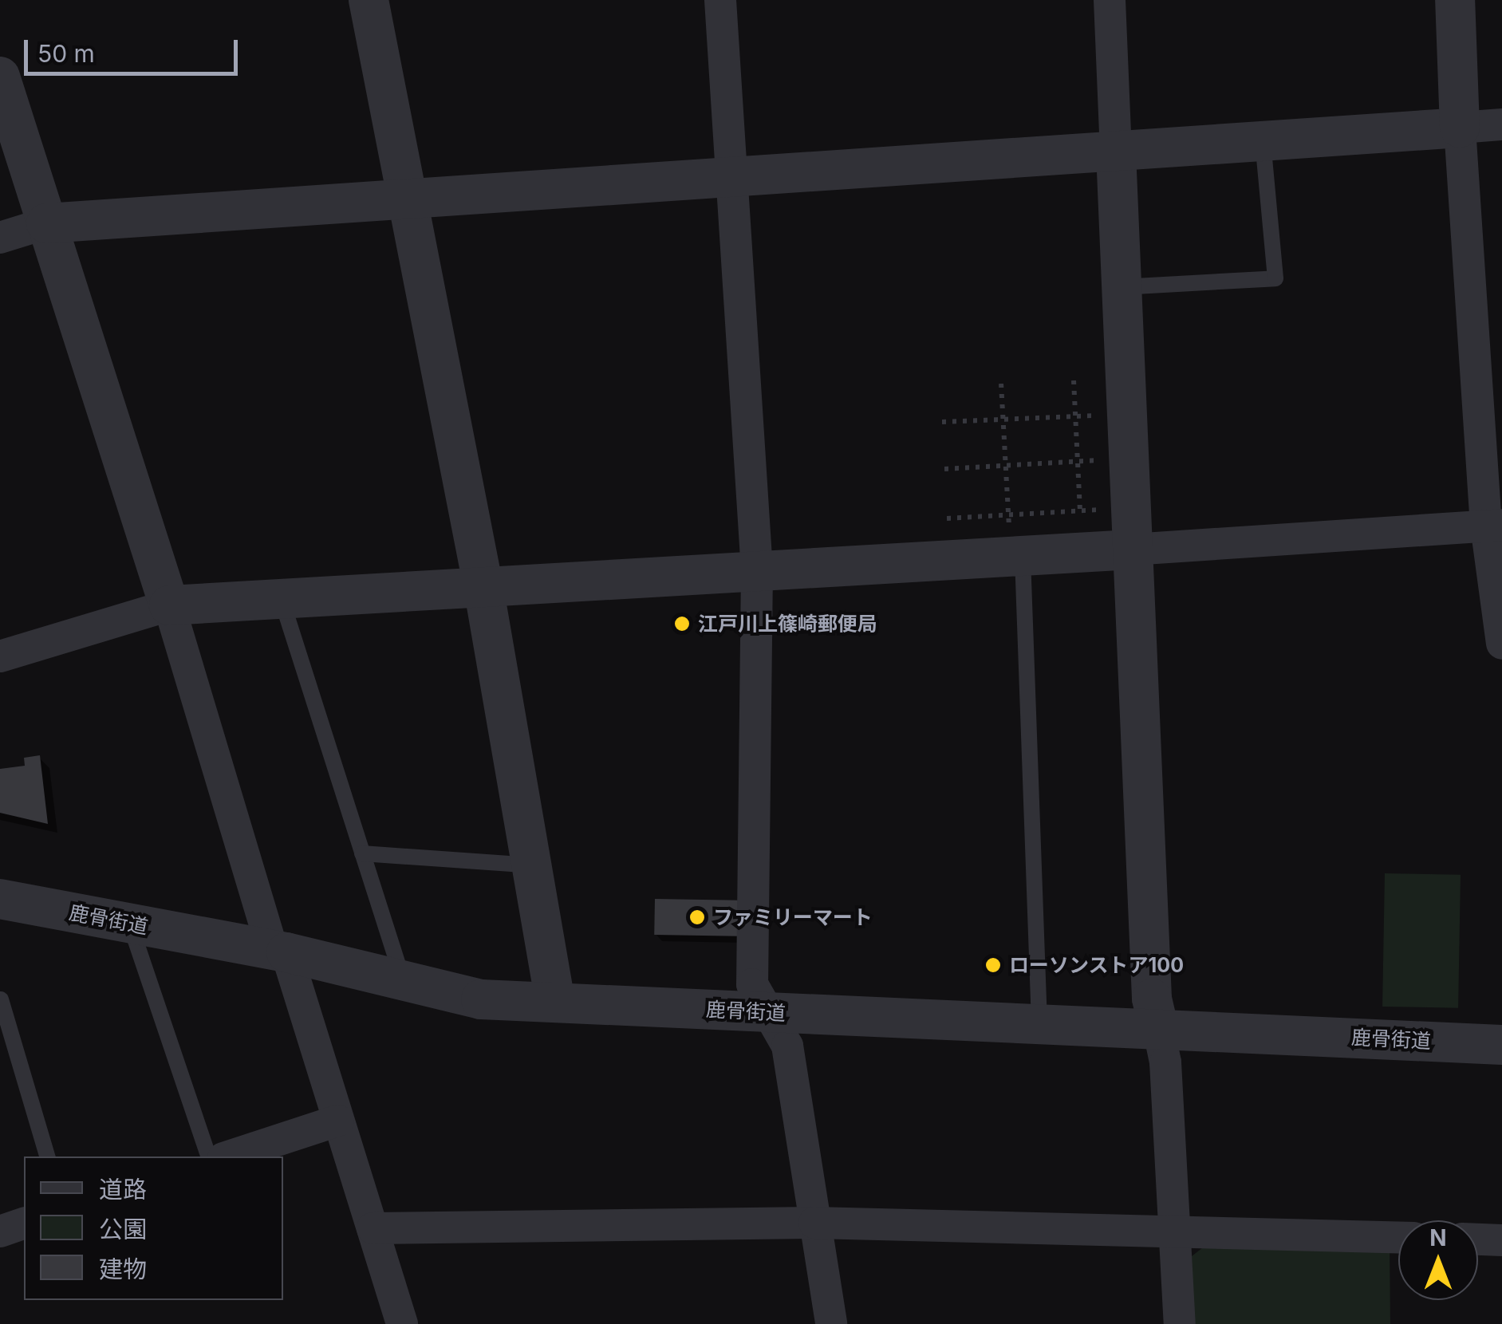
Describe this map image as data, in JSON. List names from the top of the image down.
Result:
{
  "streets": {
    "street": ["鹿骨街道"]
  },
  "places": ["江戸川上篠崎郵便局", "ファミリーマート", "ローソンストア100"],
  "legend": ["道路", "公園", "建物"],
  "scale_bar": "50 m",
  "north": "top"
}
